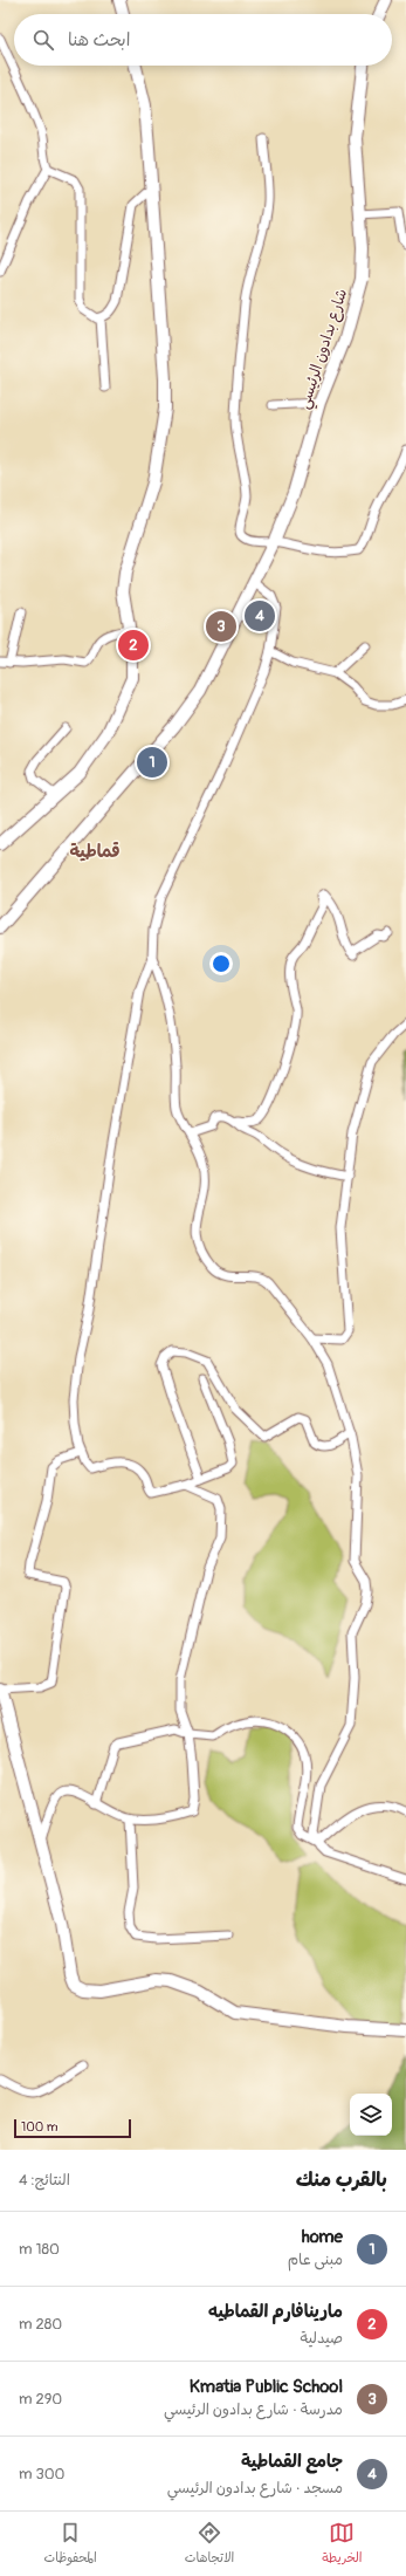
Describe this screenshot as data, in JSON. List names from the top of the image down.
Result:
{
  "streets": {
    "main road": ["شارع بدادون الرئيسي"]
  },
  "districts": ["قماطية"],
  "scale_bar": "100 m",
  "page": {
    "search": "ابحث هنا",
    "pins": [
      "4",
      "3",
      "2",
      "1"
    ],
    "scale": "100 m",
    "heading": ["بالقرب منك", "النتائج: 4"],
    "list": [
      {
        "mark": "1",
        "name": "home",
        "note": "مبنى عام",
        "value": "180 m"
      },
      {
        "mark": "2",
        "name": "مارينافارم القماطيه",
        "note": "صيدلية",
        "value": "280 m"
      },
      {
        "mark": "3",
        "name": "Kmatia Public School",
        "note": "مدرسة · شارع بدادون الرئيسي",
        "value": "290 m"
      },
      {
        "mark": "4",
        "name": "جامع القماطية",
        "note": "مسجد · شارع بدادون الرئيسي",
        "value": "300 m"
      }
    ],
    "nav": ["الخريطة", "الاتجاهات", "المحفوظات"]
  }
}
